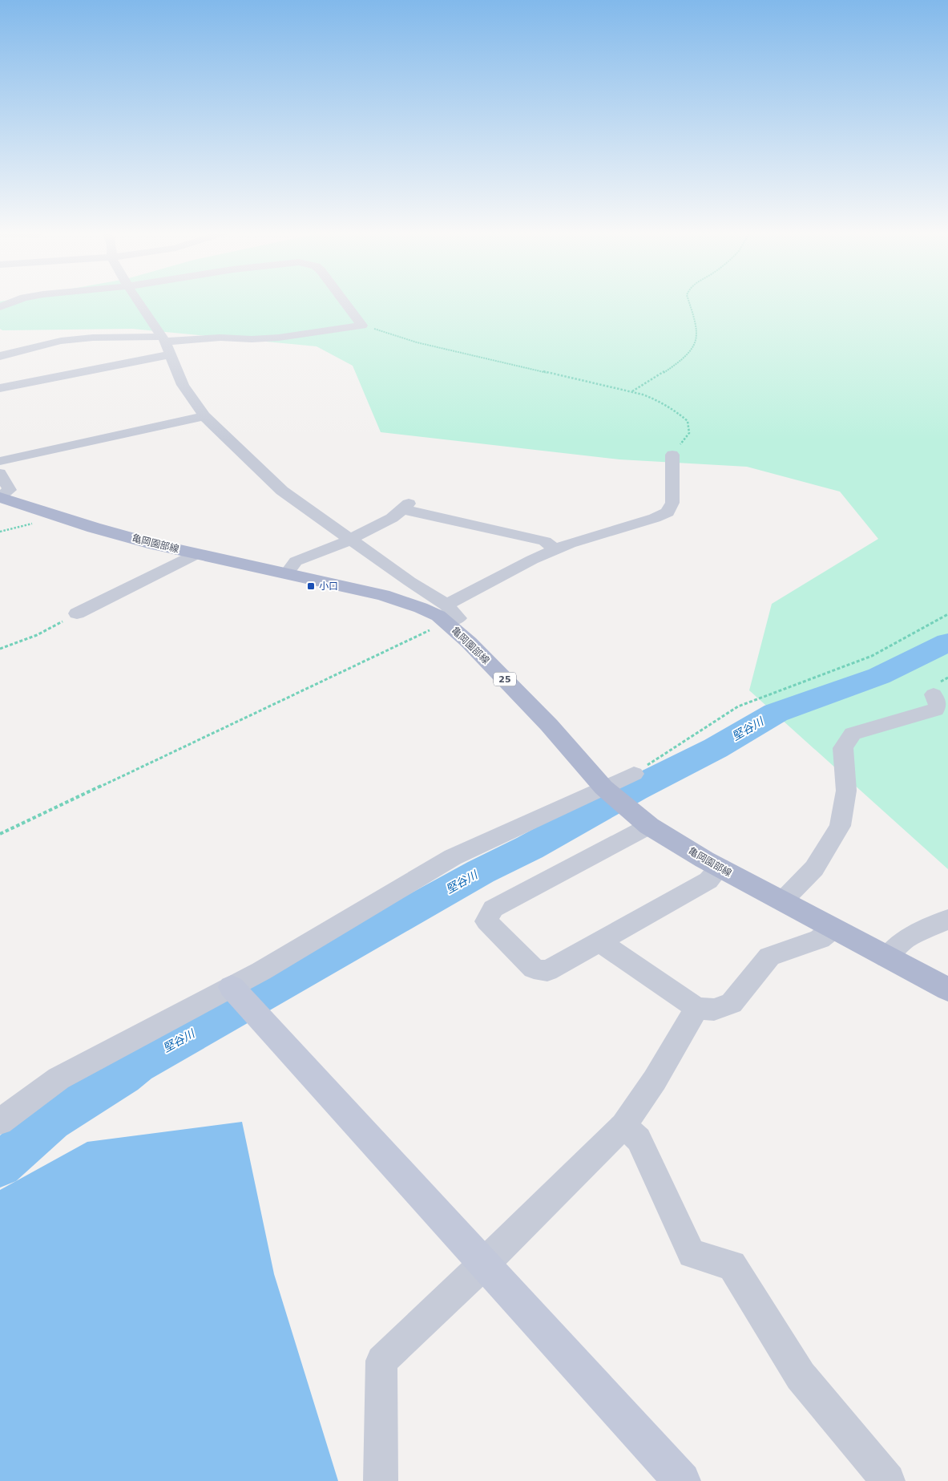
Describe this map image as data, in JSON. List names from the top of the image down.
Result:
{
  "streets": {
    "main road": ["亀岡園部線", "25"]
  },
  "water": ["堅谷川"],
  "places": {
    "transit": ["小口"]
  }
}
